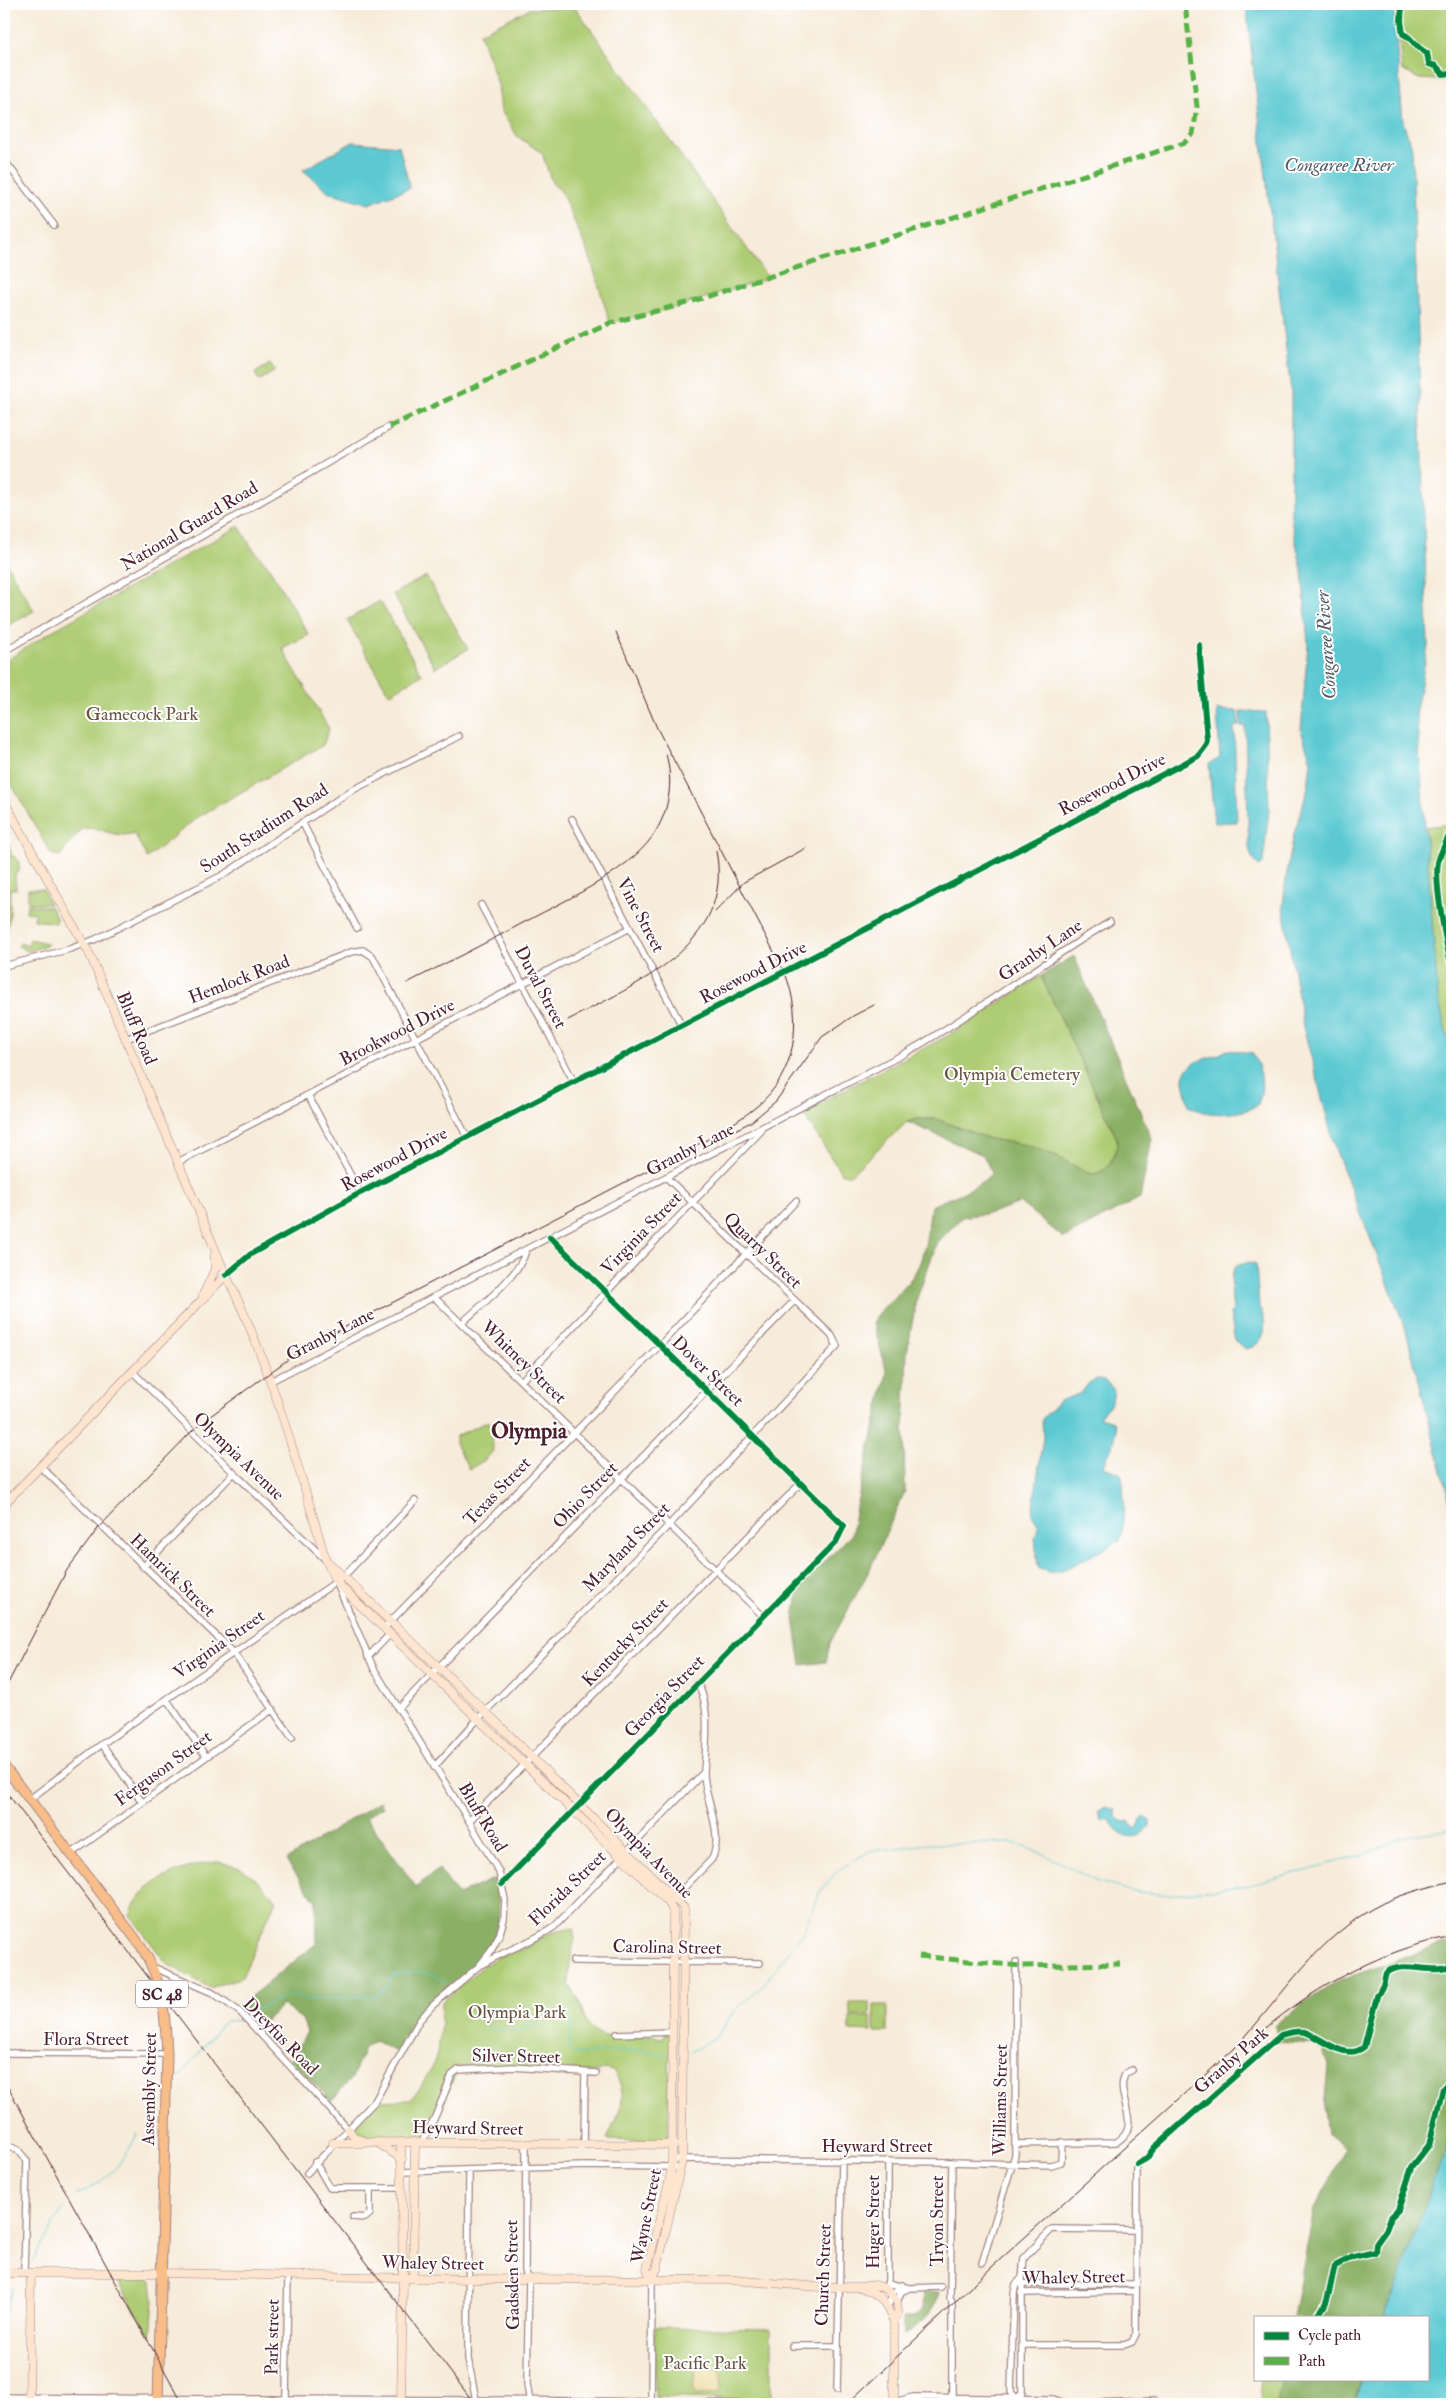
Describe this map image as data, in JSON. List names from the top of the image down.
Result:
{
  "streets": {
    "main road": [
      "Rosewood Drive",
      "Bluff Road",
      "Olympia Avenue",
      "SC 48",
      "Assembly Street",
      "Heyward Street",
      "Wayne Street",
      "Whaley Street"
    ],
    "street": [
      "National Guard Road",
      "South Stadium Road",
      "Vine Street",
      "Granby Lane",
      "Hemlock Road",
      "Duval Street",
      "Brookwood Drive",
      "Virginia Street",
      "Quarry Street",
      "Whitney Street",
      "Dover Street",
      "Texas Street",
      "Ohio Street",
      "Maryland Street",
      "Hamrick Street",
      "Kentucky Street",
      "Georgia Street",
      "Ferguson Street",
      "Florida Street",
      "Carolina Street",
      "Dreyfus Road",
      "Flora Street",
      "Silver Street",
      "Williams Street",
      "Tryon Street",
      "Huger Street",
      "Gadsden Street",
      "Church Street",
      "Park street"
    ],
    "cycle path": ["Granby Park"]
  },
  "crossings": [
    ["Rosewood Drive", "Vine Street"],
    ["Rosewood Drive", "Duval Street"],
    ["Rosewood Drive", "Bluff Road"],
    ["Rosewood Drive", "Olympia Avenue"],
    ["Rosewood Drive", "Hamrick Street"],
    ["South Stadium Road", "Bluff Road"],
    ["Vine Street", "Brookwood Drive"],
    ["Granby Lane", "Bluff Road"],
    ["Granby Lane", "Virginia Street"],
    ["Granby Lane", "Quarry Street"],
    ["Granby Lane", "Whitney Street"],
    ["Granby Lane", "Dover Street"],
    ["Hemlock Road", "Bluff Road"],
    ["Hemlock Road", "Brookwood Drive"],
    ["Duval Street", "Brookwood Drive"],
    ["Bluff Road", "Brookwood Drive"],
    ["Bluff Road", "Virginia Street"],
    ["Bluff Road", "Olympia Avenue"],
    ["Bluff Road", "Texas Street"],
    ["Bluff Road", "Ohio Street"],
    ["Bluff Road", "Maryland Street"],
    ["Bluff Road", "Kentucky Street"],
    ["Bluff Road", "Georgia Street"],
    ["Bluff Road", "Florida Street"],
    ["Bluff Road", "Dreyfus Road"],
    ["Bluff Road", "Heyward Street"],
    ["Virginia Street", "Quarry Street"],
    ["Virginia Street", "Whitney Street"],
    ["Virginia Street", "Dover Street"],
    ["Virginia Street", "Olympia Avenue"],
    ["Virginia Street", "Hamrick Street"],
    ["Virginia Street", "Assembly Street"],
    ["Quarry Street", "Texas Street"],
    ["Quarry Street", "Ohio Street"],
    ["Quarry Street", "Maryland Street"],
    ["Whitney Street", "Texas Street"],
    ["Whitney Street", "Ohio Street"],
    ["Whitney Street", "Maryland Street"],
    ["Whitney Street", "Kentucky Street"],
    ["Whitney Street", "Georgia Street"],
    ["Dover Street", "Texas Street"],
    ["Dover Street", "Ohio Street"],
    ["Dover Street", "Maryland Street"],
    ["Dover Street", "Kentucky Street"],
    ["Dover Street", "Georgia Street"],
    ["Olympia Avenue", "Texas Street"],
    ["Olympia Avenue", "Ohio Street"],
    ["Olympia Avenue", "Maryland Street"],
    ["Olympia Avenue", "Kentucky Street"],
    ["Olympia Avenue", "Georgia Street"],
    ["Olympia Avenue", "Florida Street"],
    ["Olympia Avenue", "Carolina Street"],
    ["Olympia Avenue", "Heyward Street"],
    ["Olympia Avenue", "Wayne Street"],
    ["Hamrick Street", "Ferguson Street"],
    ["Ferguson Street", "Assembly Street"],
    ["Dreyfus Road", "Assembly Street"],
    ["Flora Street", "Assembly Street"],
    ["Silver Street", "Heyward Street"],
    ["Assembly Street", "Whaley Street"],
    ["Williams Street", "Heyward Street"],
    ["Heyward Street", "Wayne Street"],
    ["Heyward Street", "Tryon Street"],
    ["Heyward Street", "Huger Street"],
    ["Heyward Street", "Gadsden Street"],
    ["Heyward Street", "Church Street"],
    ["Wayne Street", "Whaley Street"],
    ["Huger Street", "Whaley Street"],
    ["Whaley Street", "Gadsden Street"],
    ["Whaley Street", "Church Street"],
    ["Whaley Street", "Park street"]
  ],
  "districts": ["Olympia"],
  "water": ["Congaree River"],
  "parks": [
    "Gamecock Park",
    "Olympia Cemetery",
    "Olympia Park",
    "Pacific Park"
  ],
  "legend": ["Cycle path", "Path"]
}
